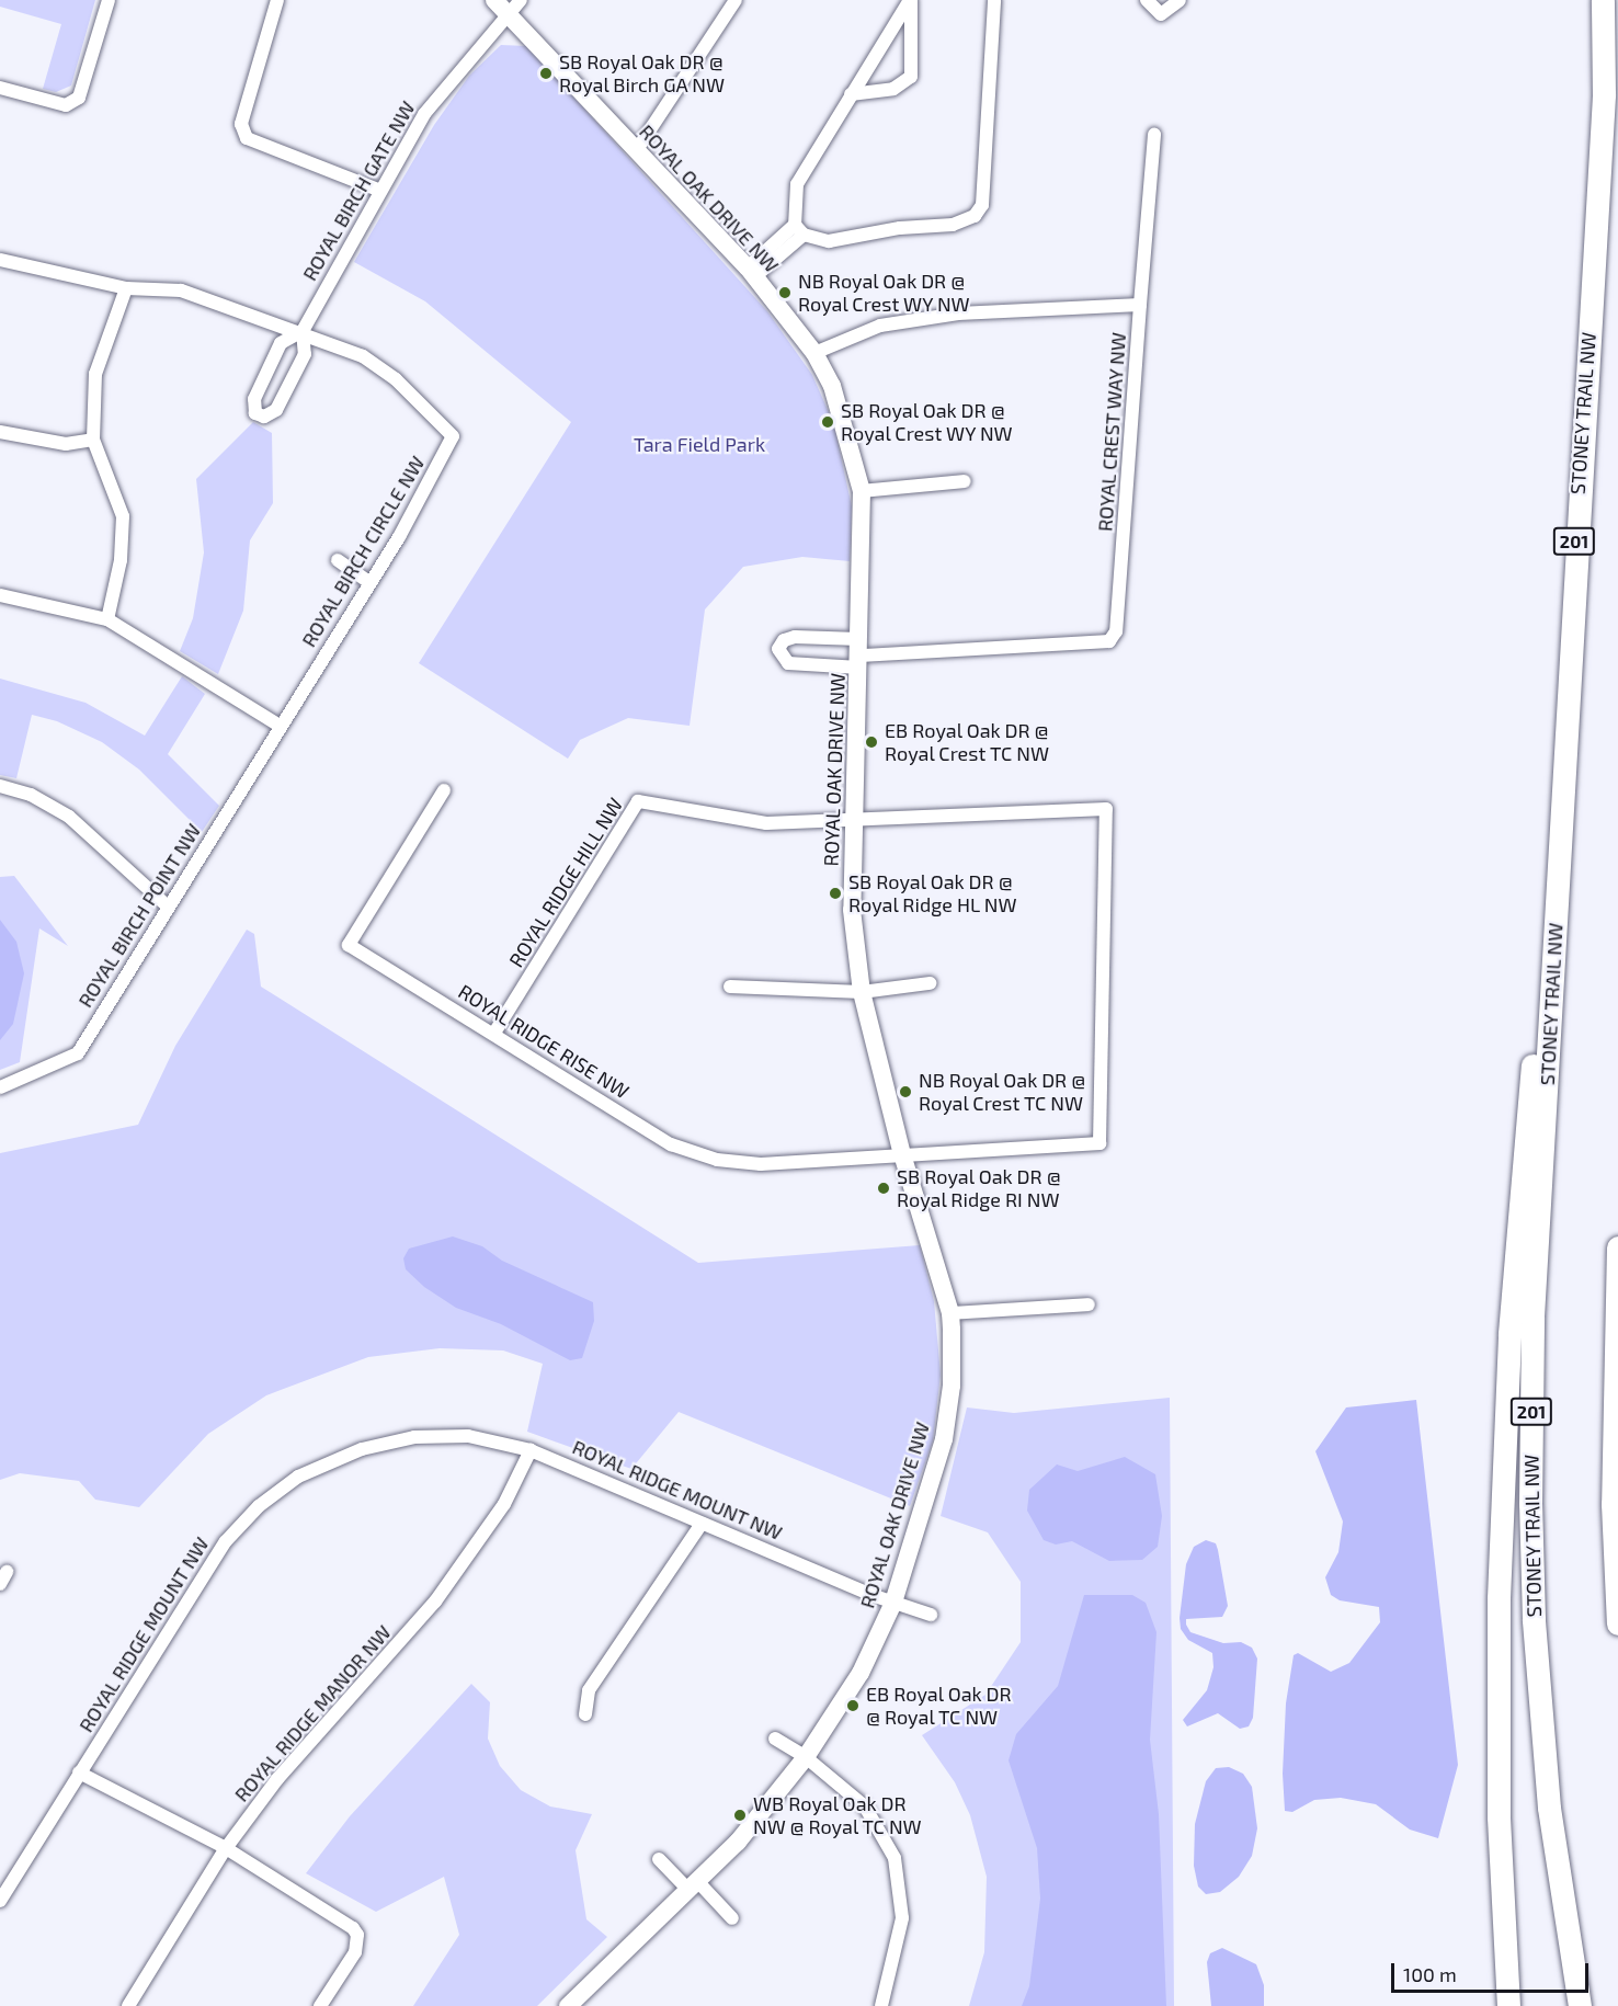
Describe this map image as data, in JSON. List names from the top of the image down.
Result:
{
  "streets": {
    "highway": ["STONEY TRAIL NW", "201"],
    "street": [
      "ROYAL BIRCH GATE NW",
      "ROYAL OAK DRIVE NW",
      "ROYAL CREST WAY NW",
      "ROYAL BIRCH CIRCLE NW",
      "ROYAL RIDGE HILL NW",
      "ROYAL BIRCH POINT NW",
      "ROYAL RIDGE RISE NW",
      "ROYAL RIDGE MOUNT NW",
      "ROYAL RIDGE MANOR NW"
    ]
  },
  "crossings": [
    ["ROYAL BIRCH GATE NW", "ROYAL OAK DRIVE NW"],
    ["ROYAL BIRCH GATE NW", "ROYAL BIRCH CIRCLE NW"],
    ["ROYAL OAK DRIVE NW", "ROYAL CREST WAY NW"],
    ["ROYAL OAK DRIVE NW", "ROYAL RIDGE HILL NW"],
    ["ROYAL OAK DRIVE NW", "ROYAL RIDGE RISE NW"],
    ["ROYAL OAK DRIVE NW", "ROYAL RIDGE MOUNT NW"],
    ["ROYAL BIRCH CIRCLE NW", "ROYAL BIRCH POINT NW"],
    ["ROYAL RIDGE HILL NW", "ROYAL RIDGE RISE NW"],
    ["ROYAL RIDGE MOUNT NW", "ROYAL RIDGE MANOR NW"]
  ],
  "parks": ["Tara Field Park"],
  "places": [
    "SB Royal Oak DR @ Royal Birch GA NW",
    "NB Royal Oak DR @ Royal Crest WY NW",
    "SB Royal Oak DR @ Royal Crest WY NW",
    "EB Royal Oak DR @ Royal Crest TC NW",
    "SB Royal Oak DR @ Royal Ridge HL NW",
    "NB Royal Oak DR @ Royal Crest TC NW",
    "SB Royal Oak DR @ Royal Ridge RI NW",
    "EB Royal Oak DR @ Royal TC NW",
    "WB Royal Oak DR NW @ Royal TC NW"
  ],
  "scale_bar": "100 m"
}
